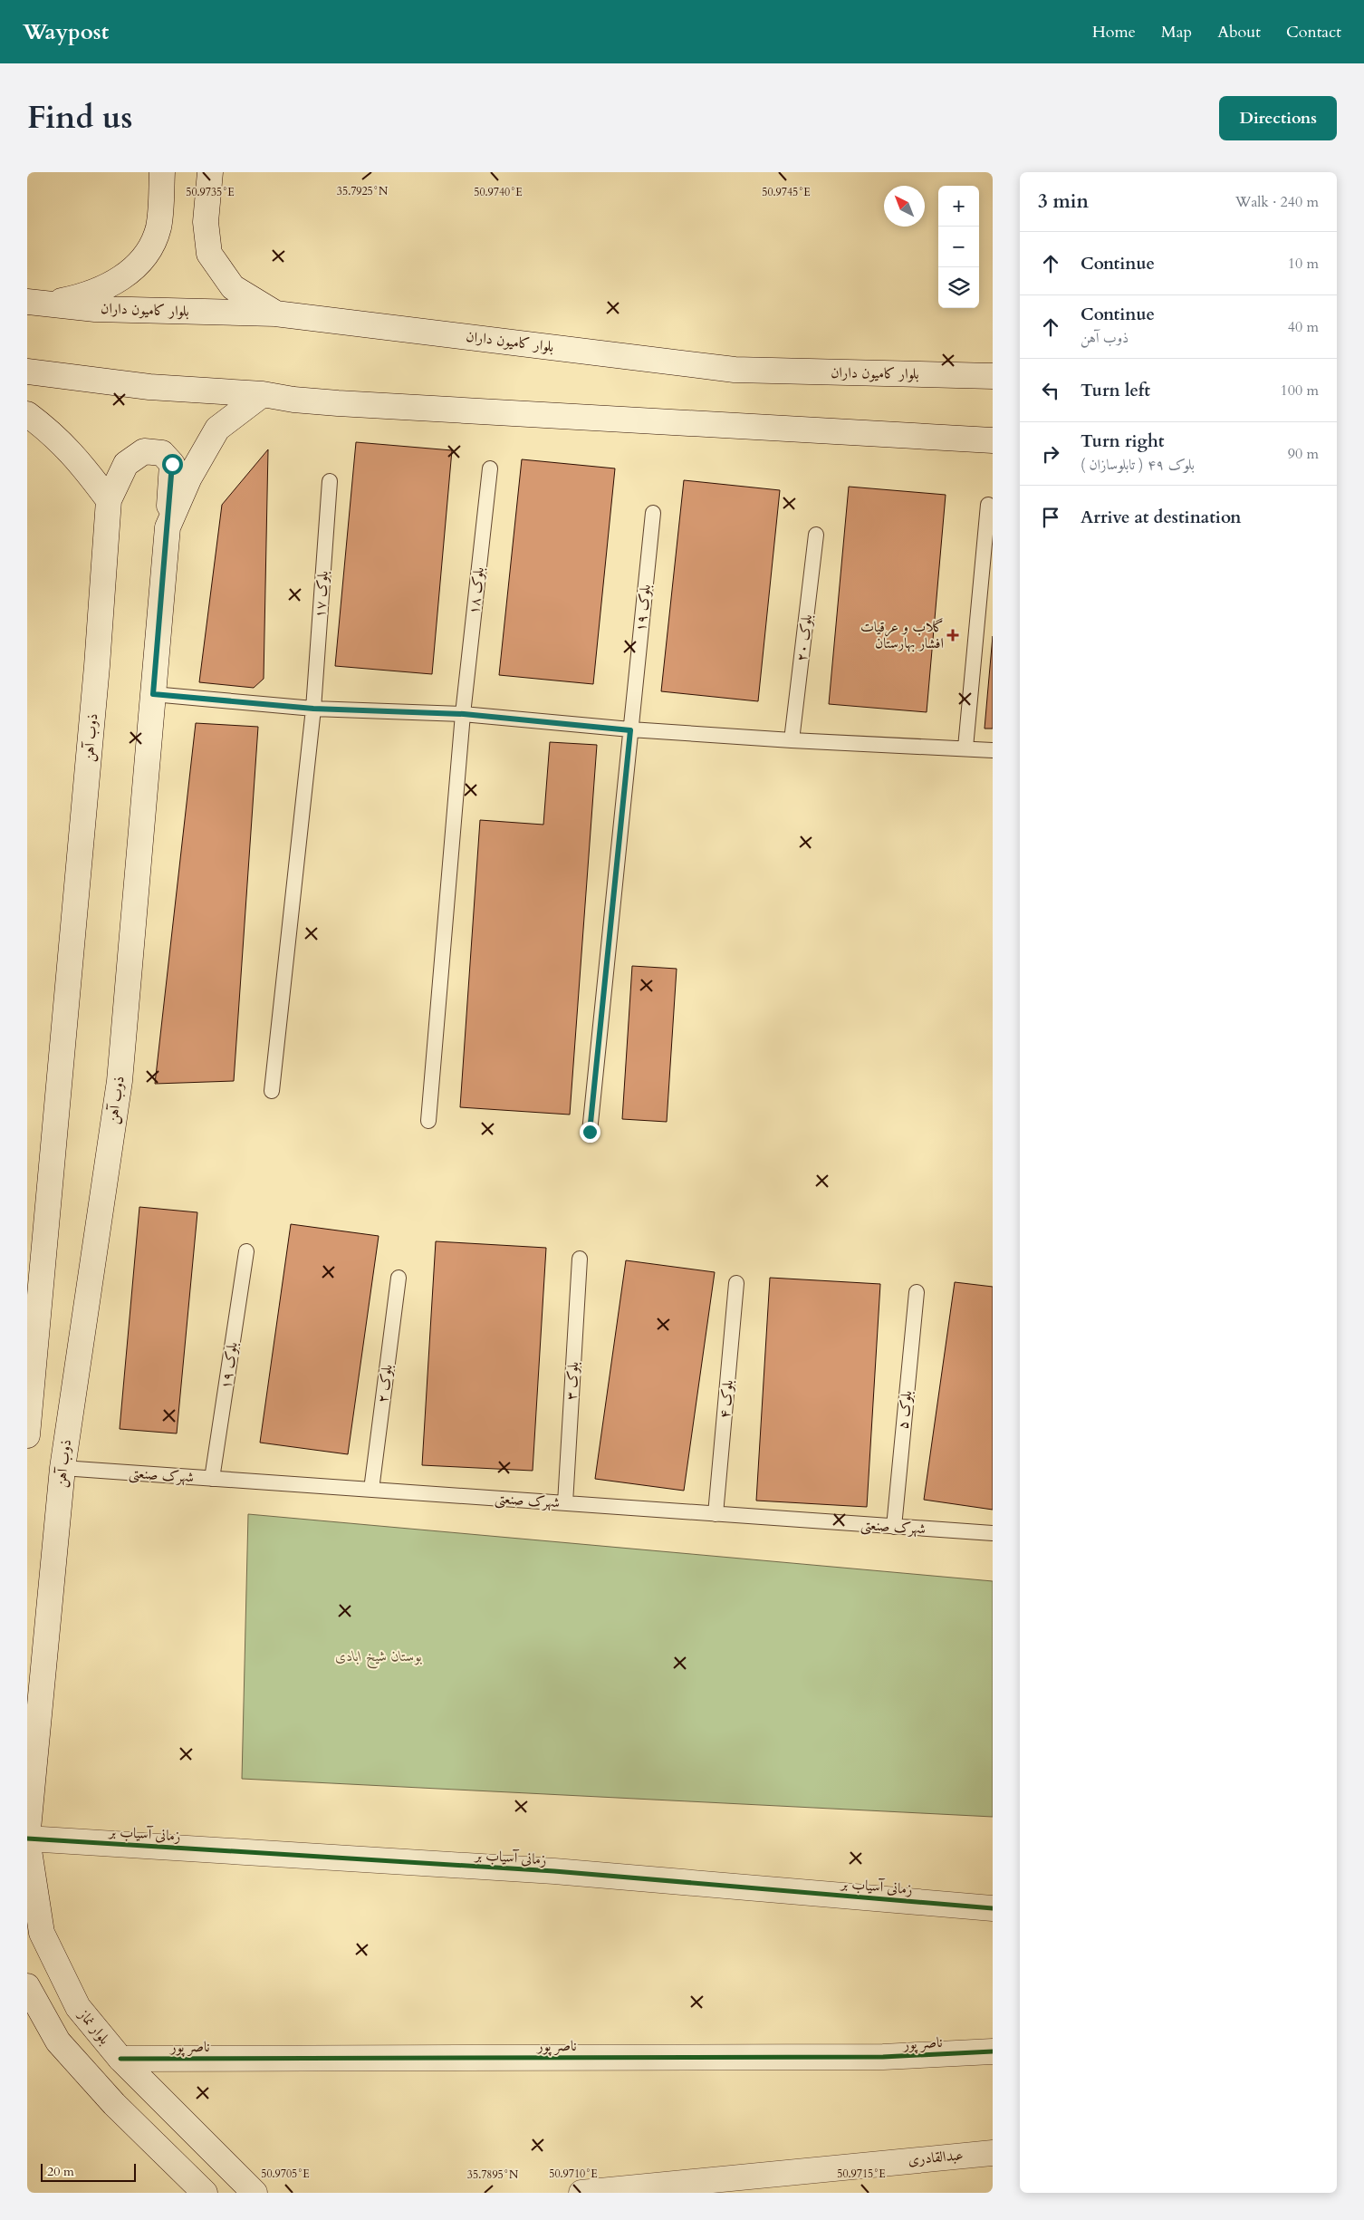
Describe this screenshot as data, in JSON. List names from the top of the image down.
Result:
{
  "streets": {
    "main road": [
      "بلوار کامیون داران",
      "ذوب آهن",
      "زمانی آسیاب بر",
      "بلوار نماز",
      "ناصر پور",
      "عبدالقادری"
    ],
    "lane": [
      "بلوک ۱۸",
      "بلوک ۱۷",
      "بلوک ۱۹",
      "بلوک ۲۰",
      "بلوک ۳",
      "بلوک ۲",
      "بلوک ۴",
      "بلوک ۵",
      "شهرک صنعتی"
    ]
  },
  "crossings": [
    ["بلوک ۱۹", "شهرک صنعتی"],
    ["ذوب آهن", "شهرک صنعتی"],
    ["ذوب آهن", "زمانی آسیاب بر"],
    ["ذوب آهن", "بلوار نماز"],
    ["بلوک ۳", "شهرک صنعتی"],
    ["بلوک ۲", "شهرک صنعتی"],
    ["بلوک ۴", "شهرک صنعتی"],
    ["بلوک ۵", "شهرک صنعتی"],
    ["زمانی آسیاب بر", "بلوار نماز"],
    ["بلوار نماز", "ناصر پور"]
  ],
  "parks": ["بوستان شیخ ابادی"],
  "places": {
    "health": ["گلاب و عرقیات افشار بهارستان"]
  },
  "scale_bar": "20 m",
  "north": "top left",
  "page": {
    "header": "Waypost",
    "nav": [
      "Home",
      "Map",
      "About",
      "Contact"
    ],
    "title": "Find us",
    "buttons": "Directions",
    "heading": ["3 min", "Walk · 240 m"],
    "map_buttons": ["+", "−"],
    "list": [
      ["Continue", "10 m"],
      ["Continue", "ذوب آهن", "40 m"],
      ["Turn left", "100 m"],
      ["Turn right", "بلوک ۴۹ ( تابلوسازان )", "90 m"],
      "Arrive at destination"
    ],
    "scale": "20 m"
  },
  "coordinates": [
    "35.7925°N",
    "50.9740°E",
    "50.9735°E",
    "50.9745°E",
    "50.9705°E",
    "50.9710°E",
    "50.9715°E",
    "35.7895°N"
  ]
}
